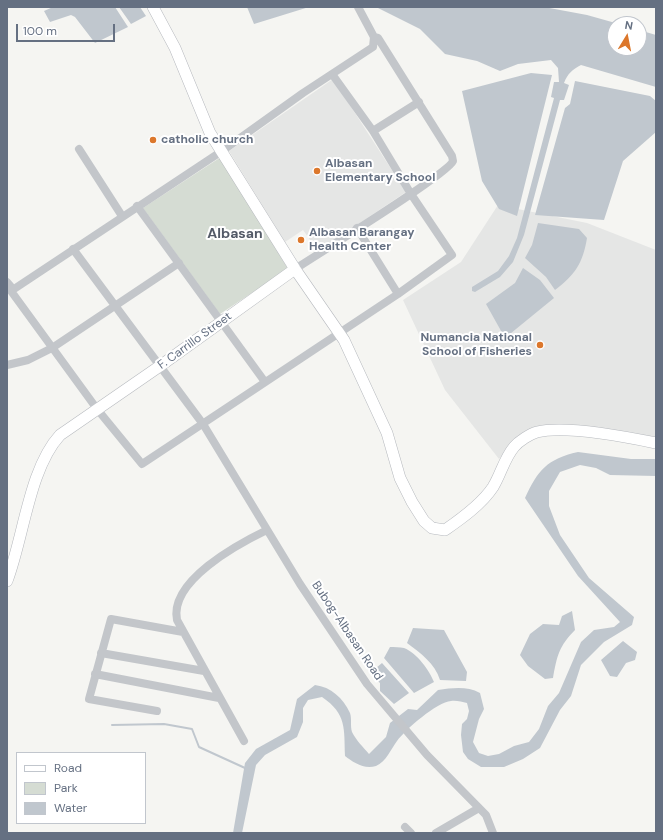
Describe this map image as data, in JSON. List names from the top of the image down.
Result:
{
  "streets": {
    "street": ["F. Carrillo Street", "Bubog-Albasan Road"]
  },
  "crossings": [
    ["F. Carrillo Street", "Bubog-Albasan Road"]
  ],
  "districts": ["Albasan"],
  "places": [
    "catholic church",
    "Albasan Elementary School",
    "Albasan Barangay Health Center",
    "Numancia National School of Fisheries"
  ],
  "legend": ["Road", "Park", "Water"],
  "scale_bar": "100 m",
  "north": "top"
}
